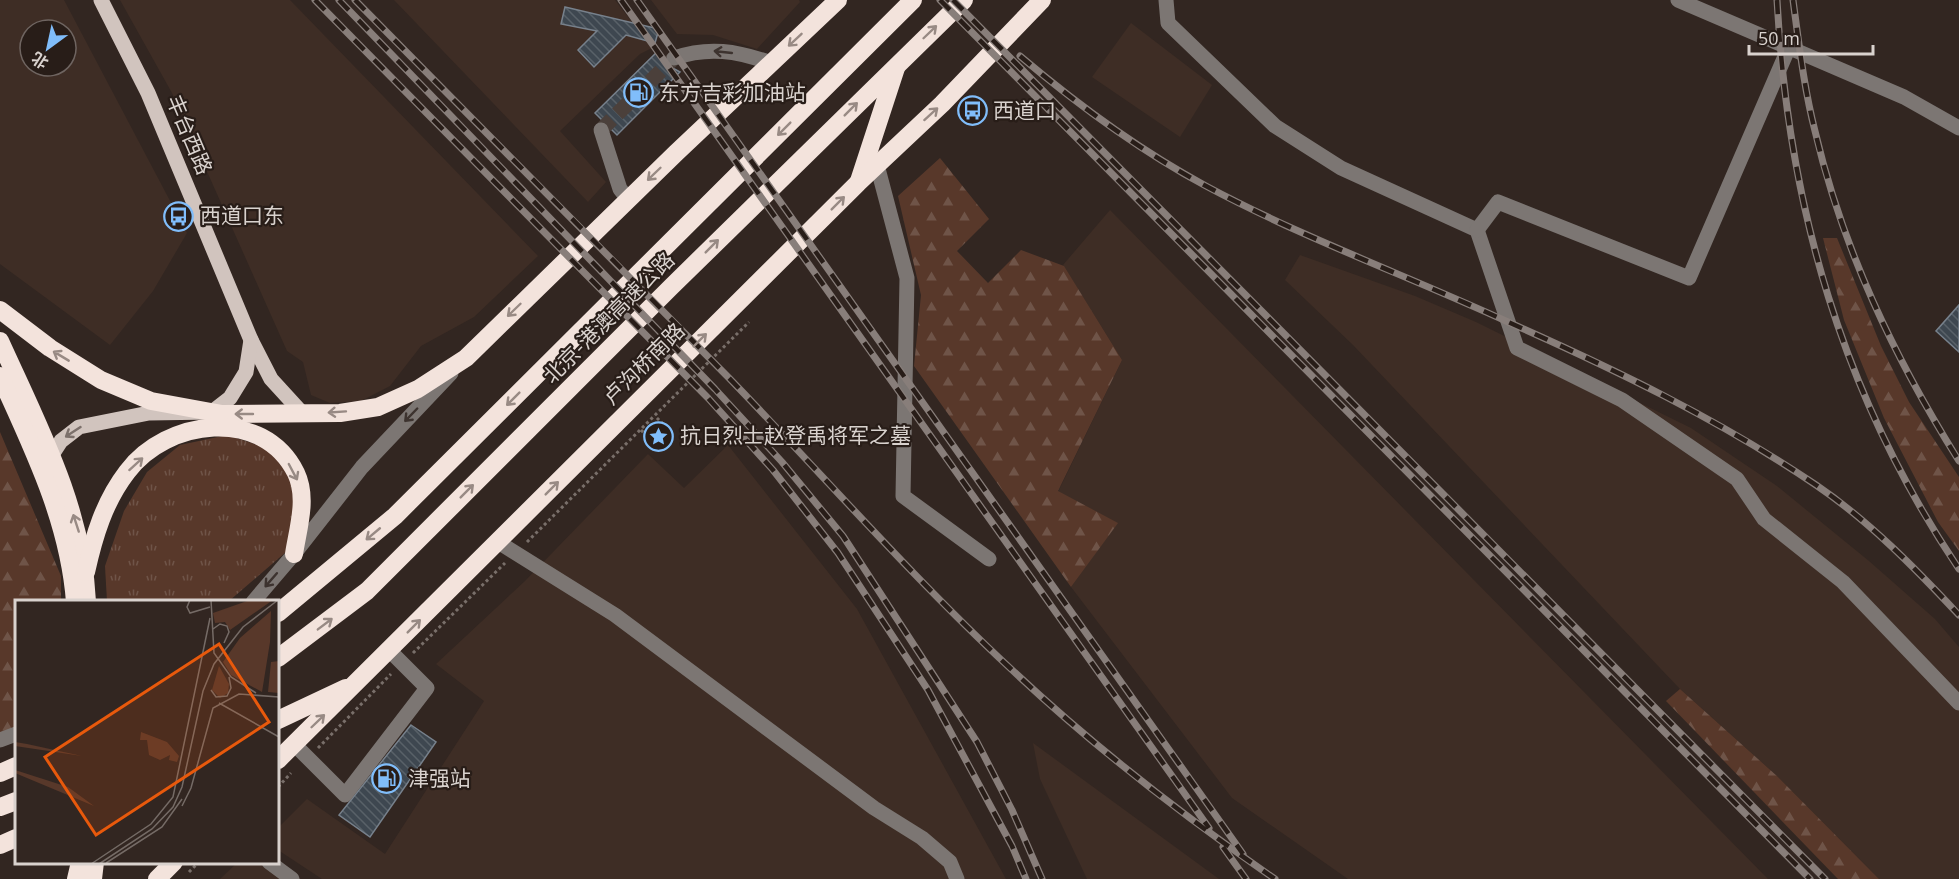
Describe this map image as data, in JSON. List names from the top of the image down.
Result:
{
  "streets": {
    "highway": ["北京-港澳高速公路", "卢沟桥南路"],
    "main road": ["丰台西路"]
  },
  "places": {
    "fuel station": ["东方吉彩加油站", "津强站"],
    "bus stop": ["西道口", "西道口东"],
    "place": ["抗日烈士赵登禹将军之墓"]
  },
  "scale_bar": "50 m",
  "north": "bottom left"
}
